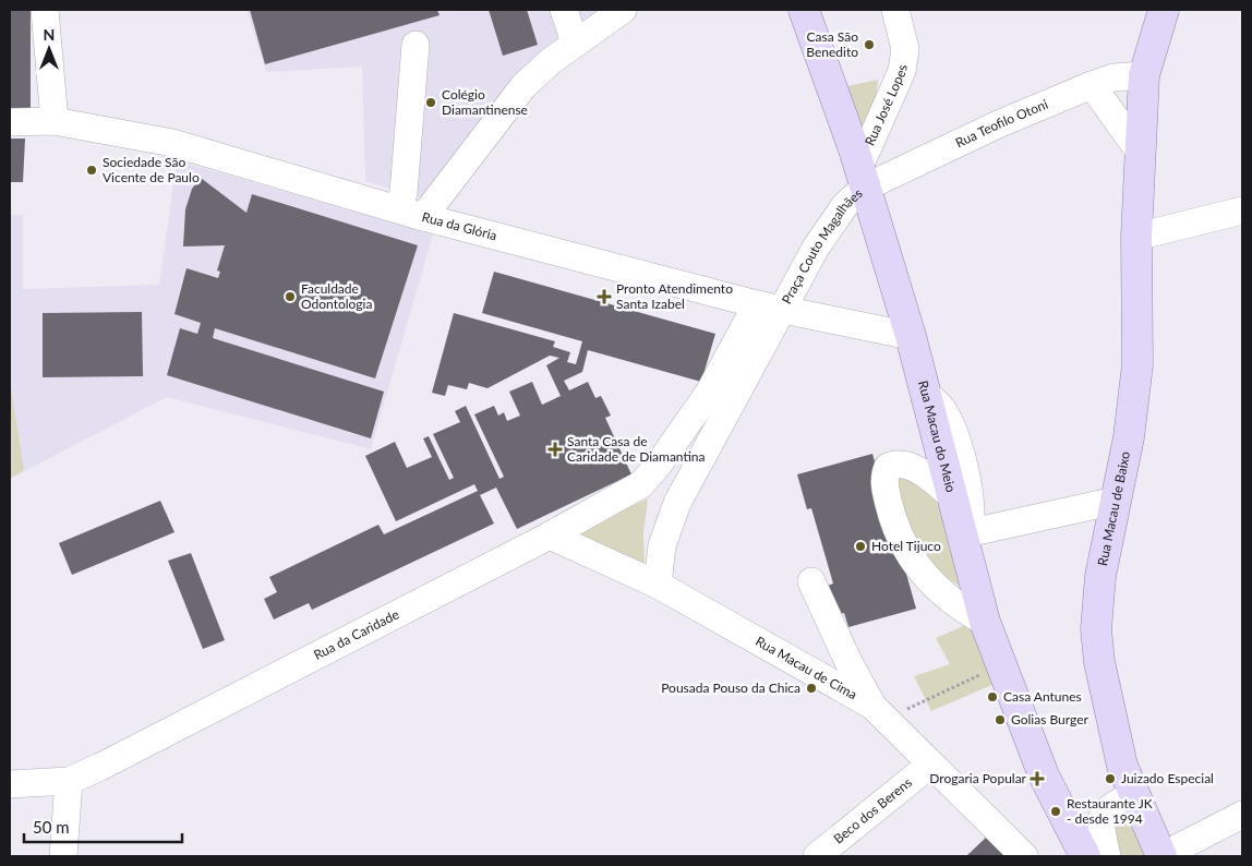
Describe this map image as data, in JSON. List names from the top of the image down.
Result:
{
  "streets": {
    "main road": ["Rua Macau do Meio", "Rua Macau de Baixo"],
    "street": [
      "Rua José Lopes",
      "Rua Teofilo Otoni",
      "Rua da Glória",
      "Praça Couto Magalhães",
      "Rua da Caridade",
      "Rua Macau de Cima",
      "Beco dos Berens"
    ]
  },
  "crossings": [
    ["Rua José Lopes", "Rua Teofilo Otoni"],
    ["Rua José Lopes", "Praça Couto Magalhães"],
    ["Rua José Lopes", "Rua Macau do Meio"],
    ["Rua Teofilo Otoni", "Praça Couto Magalhães"],
    ["Rua Teofilo Otoni", "Rua Macau do Meio"],
    ["Rua Teofilo Otoni", "Rua Macau de Baixo"],
    ["Rua da Glória", "Praça Couto Magalhães"],
    ["Rua da Glória", "Rua Macau do Meio"],
    ["Rua da Glória", "Rua da Caridade"],
    ["Praça Couto Magalhães", "Rua Macau do Meio"],
    ["Praça Couto Magalhães", "Rua da Caridade"],
    ["Rua da Caridade", "Rua Macau de Cima"],
    ["Rua Macau de Cima", "Beco dos Berens"]
  ],
  "places": {
    "other": [
      "Casa São Benedito",
      "Colégio Diamantinense",
      "Sociedade São Vicente de Paulo",
      "Faculdade Odontologia",
      "Hotel Tijuco",
      "Pousada Pouso da Chica",
      "Casa Antunes",
      "Golias Burger",
      "Juizado Especial",
      "Restaurante JK - desde 1994"
    ],
    "health": ["Pronto Atendimento Santa Izabel", "Santa Casa de Caridade de Diamantina", "Drogaria Popular"]
  },
  "scale_bar": "50 m",
  "north": "top"
}
